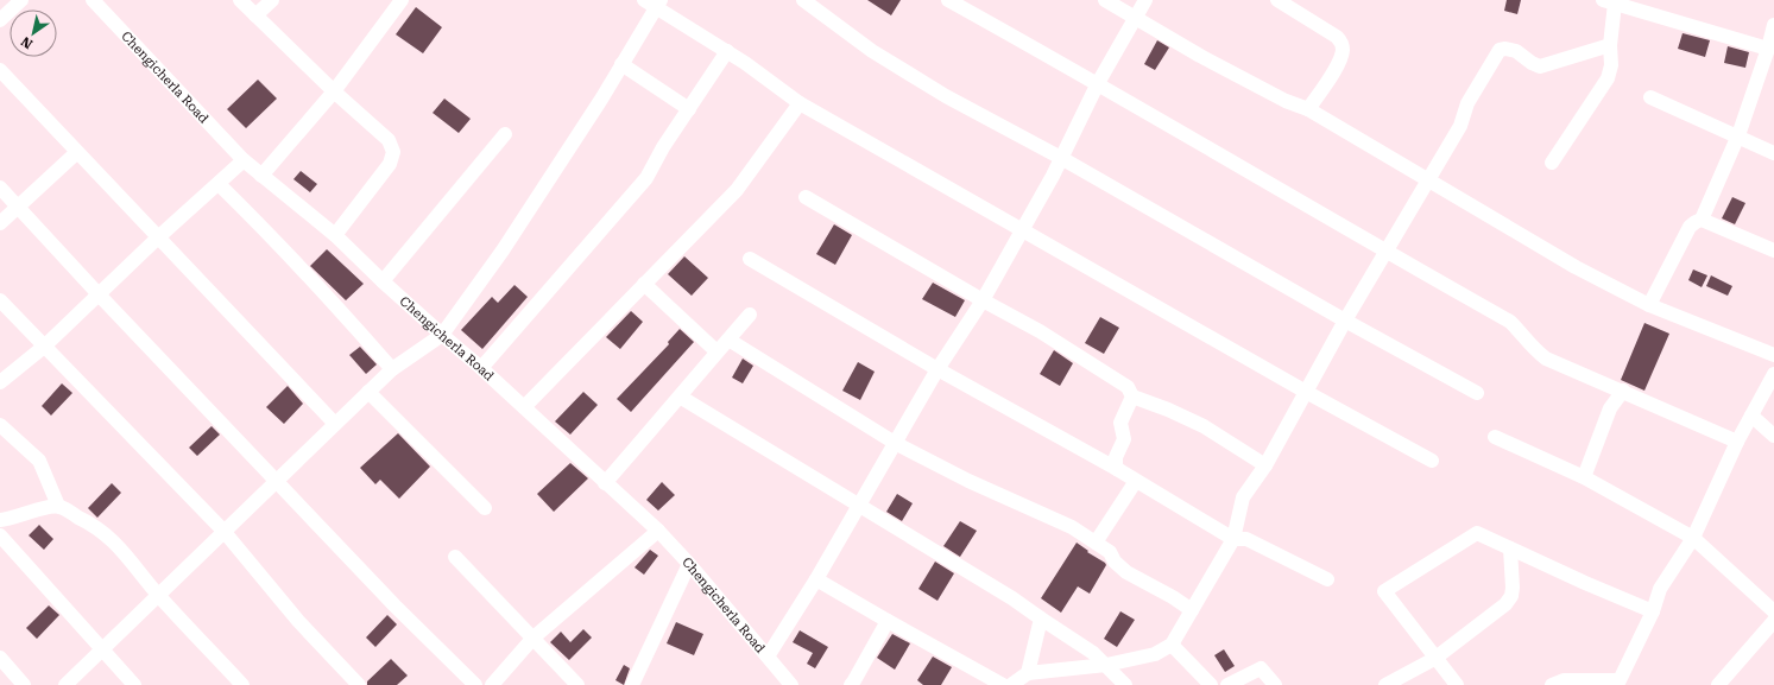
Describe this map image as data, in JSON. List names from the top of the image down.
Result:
{
  "streets": {
    "street": ["Chengicherla Road"]
  },
  "north": "bottom left"
}
